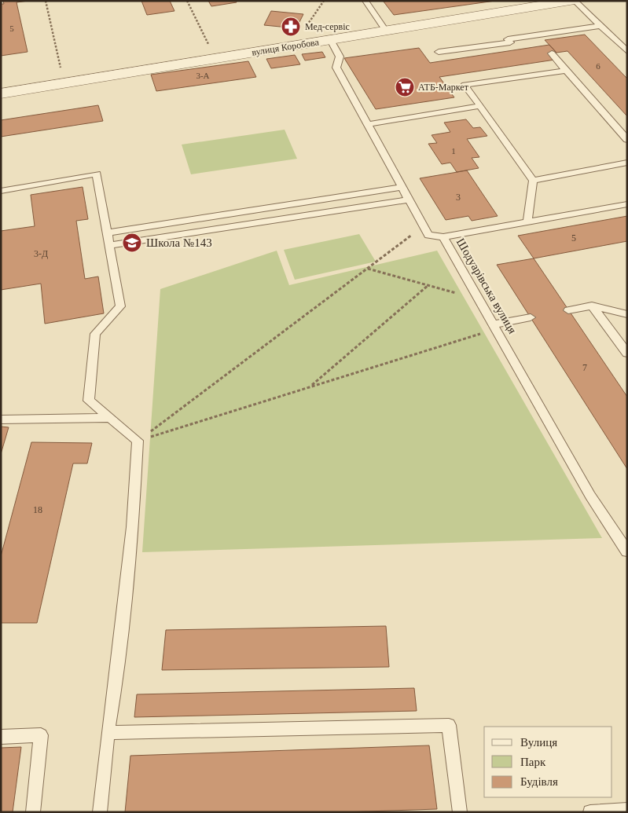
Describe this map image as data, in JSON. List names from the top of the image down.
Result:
{
  "streets": {
    "street": ["вулиця Коробова"],
    "lane": ["Шодуарівська вулиця"]
  },
  "crossings": [
    ["вулиця Коробова", "Шодуарівська вулиця"]
  ],
  "places": {
    "pharmacy": ["Мед-сервіс"],
    "supermarket": ["АТБ-Маркет"],
    "school or university": ["Школа №143"]
  },
  "house_numbers": [
    "5",
    "6",
    "3-А",
    "1",
    "3",
    "5",
    "3-Д",
    "7",
    "18"
  ],
  "legend": ["Вулиця", "Парк", "Будівля"]
}
